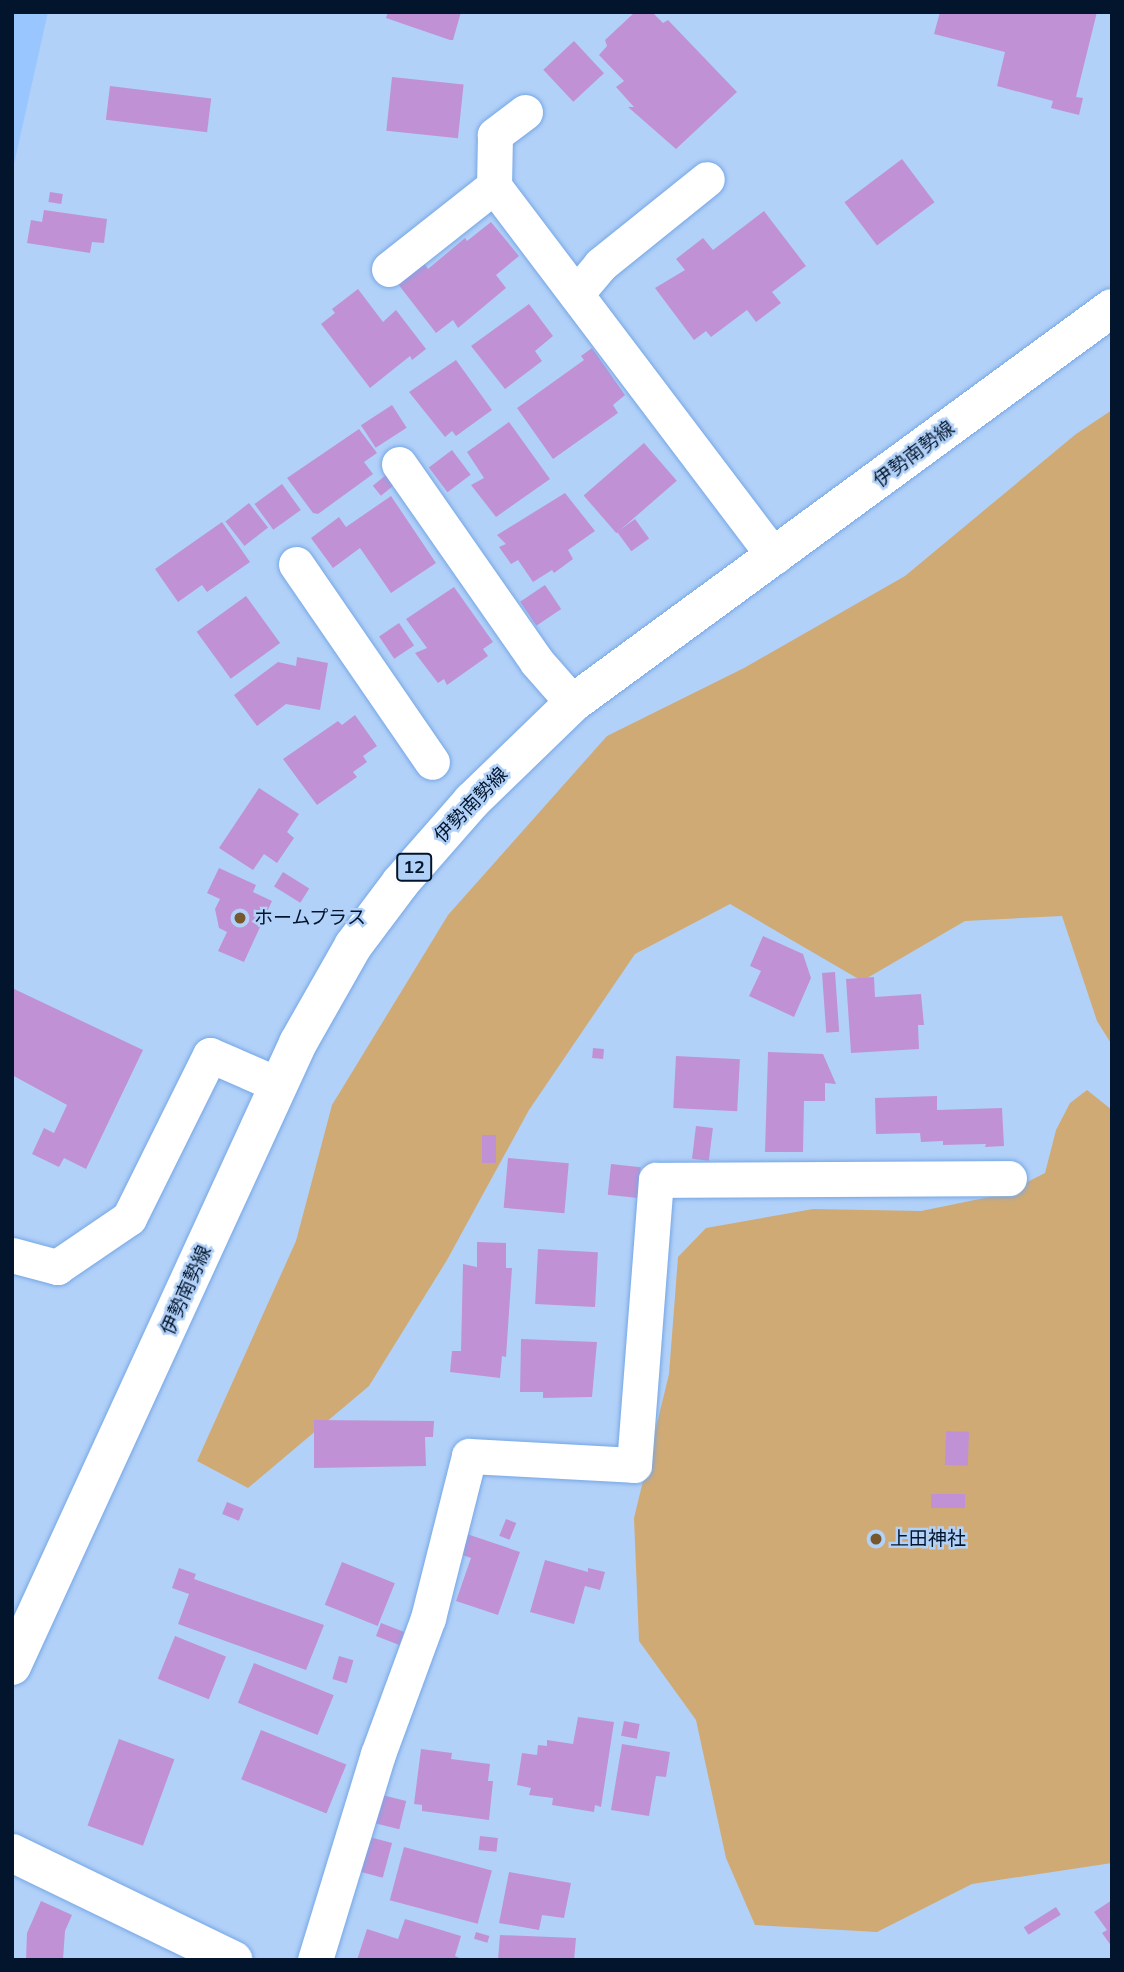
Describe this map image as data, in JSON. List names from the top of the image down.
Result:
{
  "streets": {
    "main road": ["伊勢南勢線", "12"]
  },
  "places": ["ホームプラス", "上田神社"]
}
